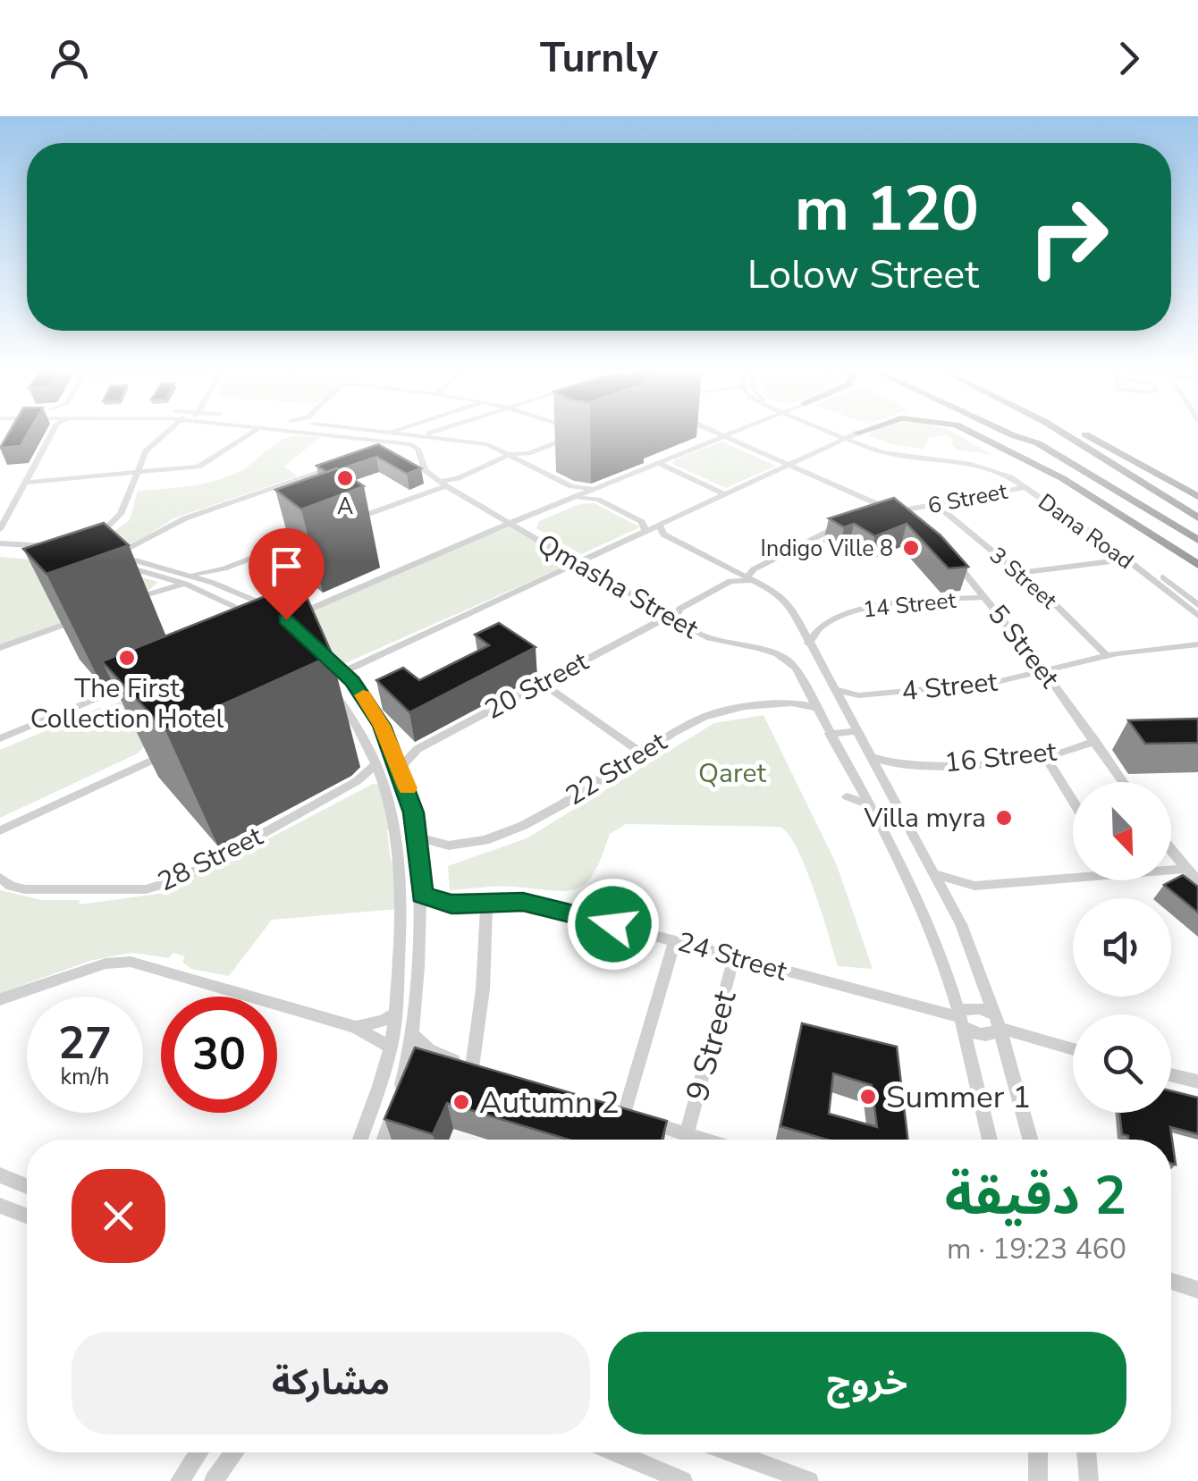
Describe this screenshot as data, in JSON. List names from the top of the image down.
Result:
{
  "streets": {
    "street": [
      "6 Street",
      "Dana Road",
      "3 Street",
      "Qmasha Street",
      "14 Street",
      "5 Street",
      "20 Street",
      "4 Street",
      "16 Street",
      "22 Street",
      "28 Street",
      "24 Street",
      "9 Street"
    ]
  },
  "crossings": [
    ["6 Street", "Dana Road"],
    ["6 Street", "3 Street"],
    ["3 Street", "4 Street"],
    ["Qmasha Street", "20 Street"],
    ["Qmasha Street", "22 Street"],
    ["Qmasha Street", "24 Street"],
    ["14 Street", "5 Street"],
    ["5 Street", "4 Street"],
    ["5 Street", "16 Street"],
    ["24 Street", "9 Street"]
  ],
  "parks": ["Qaret"],
  "places": [
    "A",
    "Indigo Ville 8",
    "The First Collection Hotel",
    "Villa myra",
    "Summer 1",
    "Autumn 2"
  ],
  "north": "bottom right",
  "page": {
    "header": "Turnly",
    "turn": ["120 m", "Lolow Street"],
    "speed": "27 km/h",
    "limit": "30",
    "heading": ["2 دقيقة", "460 m · 19:23"],
    "buttons": ["خروج", "مشاركة"]
  }
}
